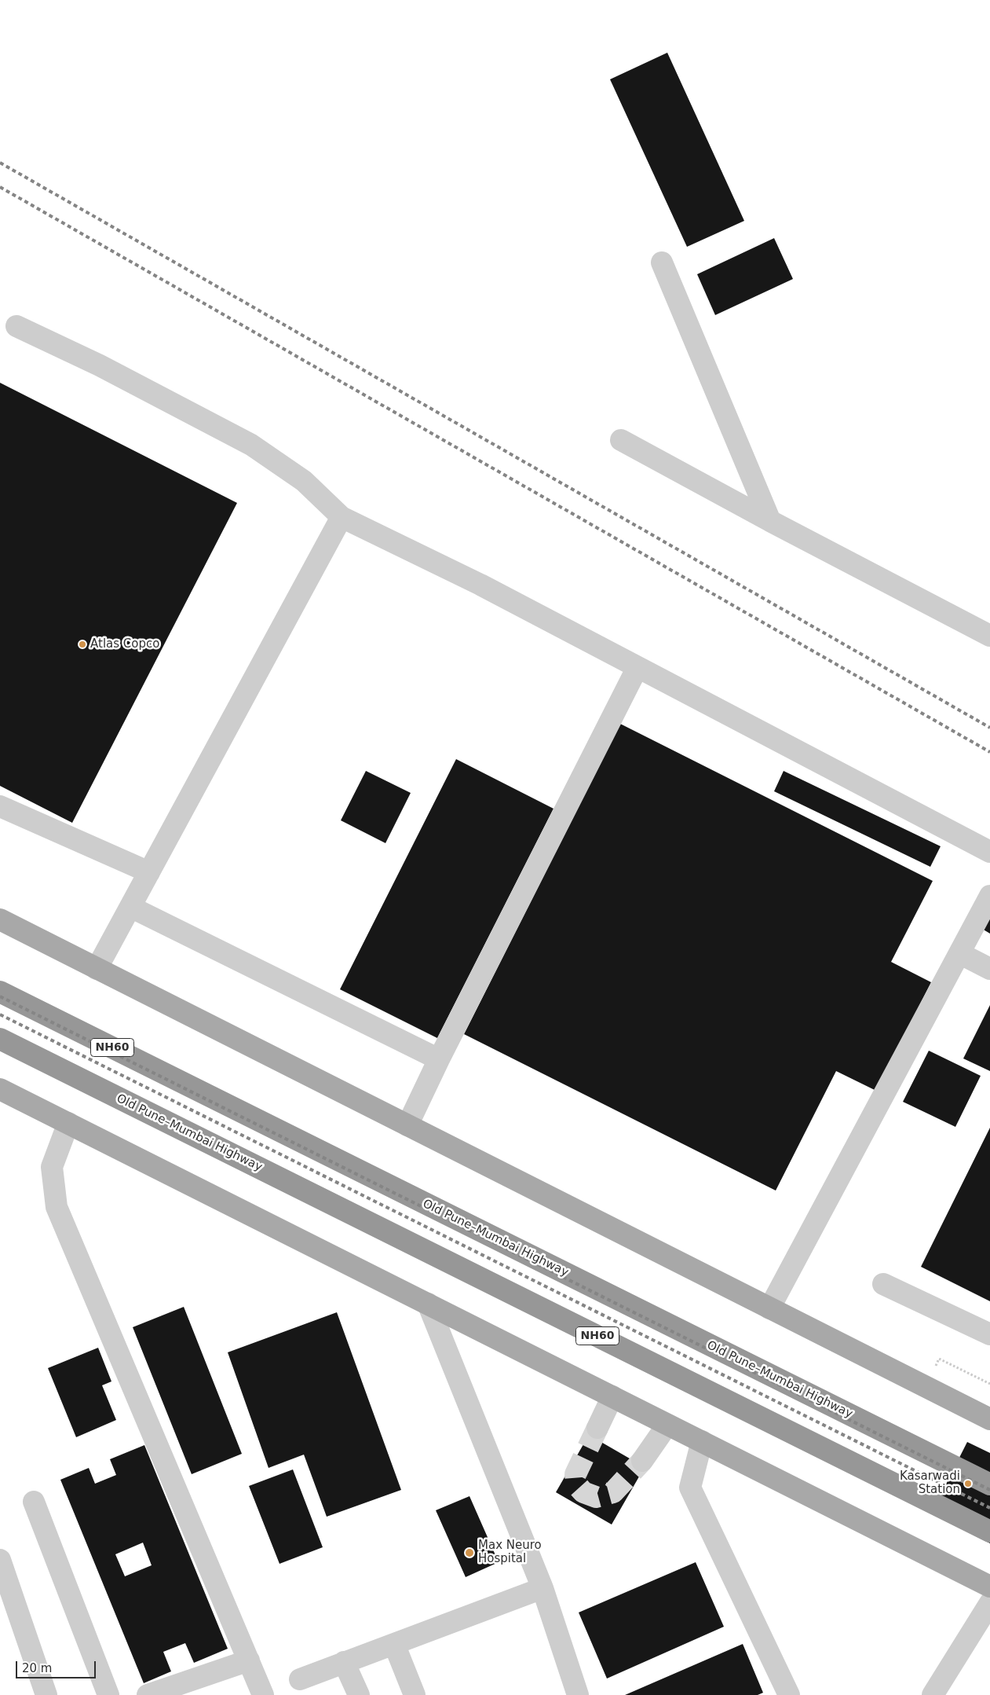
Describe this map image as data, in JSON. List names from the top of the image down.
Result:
{
  "streets": {
    "highway": ["NH60", "Old Pune–Mumbai Highway"]
  },
  "places": ["Atlas Copco", "Kasarwadi Station", "Max Neuro Hospital"],
  "scale_bar": "20 m"
}
